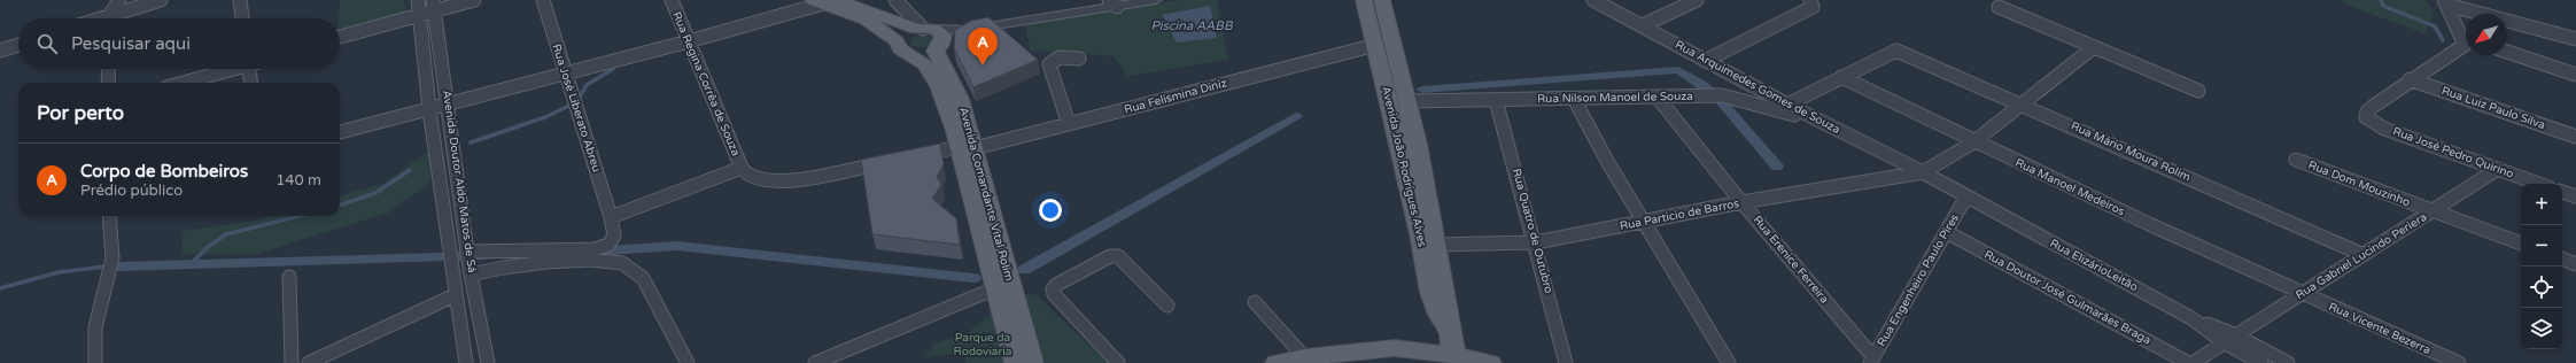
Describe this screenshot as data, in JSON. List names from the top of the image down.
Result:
{
  "streets": {
    "main road": ["Avenida João Rodrigues Alves", "Avenida Comandante Vital Rolim"],
    "street": [
      "Rua Regina Corrêa de Souza",
      "Rua Arquimedes Gomes de Souza",
      "Rua Felismina Diniz",
      "Rua Nilson Manoel de Souza",
      "Rua José Liberato Abreu",
      "Rua Luiz Paulo Silva",
      "Rua Mário Moura Rolim",
      "Rua José Pedro Quirino",
      "Avenida Doutor Aldo Matos de Sá",
      "Rua Dom Mouzinho",
      "Rua Manoel Medeiros",
      "Rua Particio de Barros",
      "Rua Quatro de Outubro",
      "Rua Gabriel Lucindo Periera",
      "Rua Erenice Ferreira",
      "Rua ElizárioLeitão",
      "Rua Engenheiro Paulo Pires",
      "Rua Doutor José Gulmarães Braga",
      "Rua Vicente Bezerra"
    ]
  },
  "crossings": [
    ["Rua Arquimedes Gomes de Souza", "Rua Nilson Manoel de Souza"],
    ["Rua Arquimedes Gomes de Souza", "Rua Particio de Barros"],
    ["Rua Arquimedes Gomes de Souza", "Rua ElizárioLeitão"],
    ["Rua Felismina Diniz", "Avenida João Rodrigues Alves"],
    ["Rua Felismina Diniz", "Avenida Comandante Vital Rolim"],
    ["Rua Nilson Manoel de Souza", "Avenida João Rodrigues Alves"],
    ["Rua Nilson Manoel de Souza", "Rua Quatro de Outubro"],
    ["Rua Nilson Manoel de Souza", "Rua Erenice Ferreira"],
    ["Rua José Liberato Abreu", "Avenida Doutor Aldo Matos de Sá"],
    ["Rua Luiz Paulo Silva", "Rua José Pedro Quirino"],
    ["Rua Mário Moura Rolim", "Rua Manoel Medeiros"],
    ["Rua Mário Moura Rolim", "Rua Gabriel Lucindo Periera"],
    ["Rua José Pedro Quirino", "Rua Gabriel Lucindo Periera"],
    ["Avenida João Rodrigues Alves", "Rua Particio de Barros"],
    ["Rua Dom Mouzinho", "Rua Gabriel Lucindo Periera"],
    ["Rua Manoel Medeiros", "Rua Gabriel Lucindo Periera"],
    ["Rua Manoel Medeiros", "Rua Vicente Bezerra"],
    ["Rua Particio de Barros", "Rua Quatro de Outubro"],
    ["Rua Particio de Barros", "Rua Erenice Ferreira"],
    ["Rua Particio de Barros", "Rua ElizárioLeitão"],
    ["Rua Gabriel Lucindo Periera", "Rua ElizárioLeitão"],
    ["Rua Gabriel Lucindo Periera", "Rua Vicente Bezerra"],
    ["Rua Erenice Ferreira", "Rua Engenheiro Paulo Pires"],
    ["Rua ElizárioLeitão", "Rua Engenheiro Paulo Pires"],
    ["Rua Engenheiro Paulo Pires", "Rua Doutor José Gulmarães Braga"]
  ],
  "water": ["Piscina AABB"],
  "parks": ["Parque da Rodoviaria"],
  "north": "bottom left",
  "page": {
    "search": "Pesquisar aqui",
    "pins": "A",
    "heading": "Por perto",
    "list": [
      {
        "mark": "A",
        "name": "Corpo de Bombeiros",
        "note": "Prédio público",
        "value": "140 m"
      }
    ],
    "map_buttons": ["+", "−"]
  }
}
